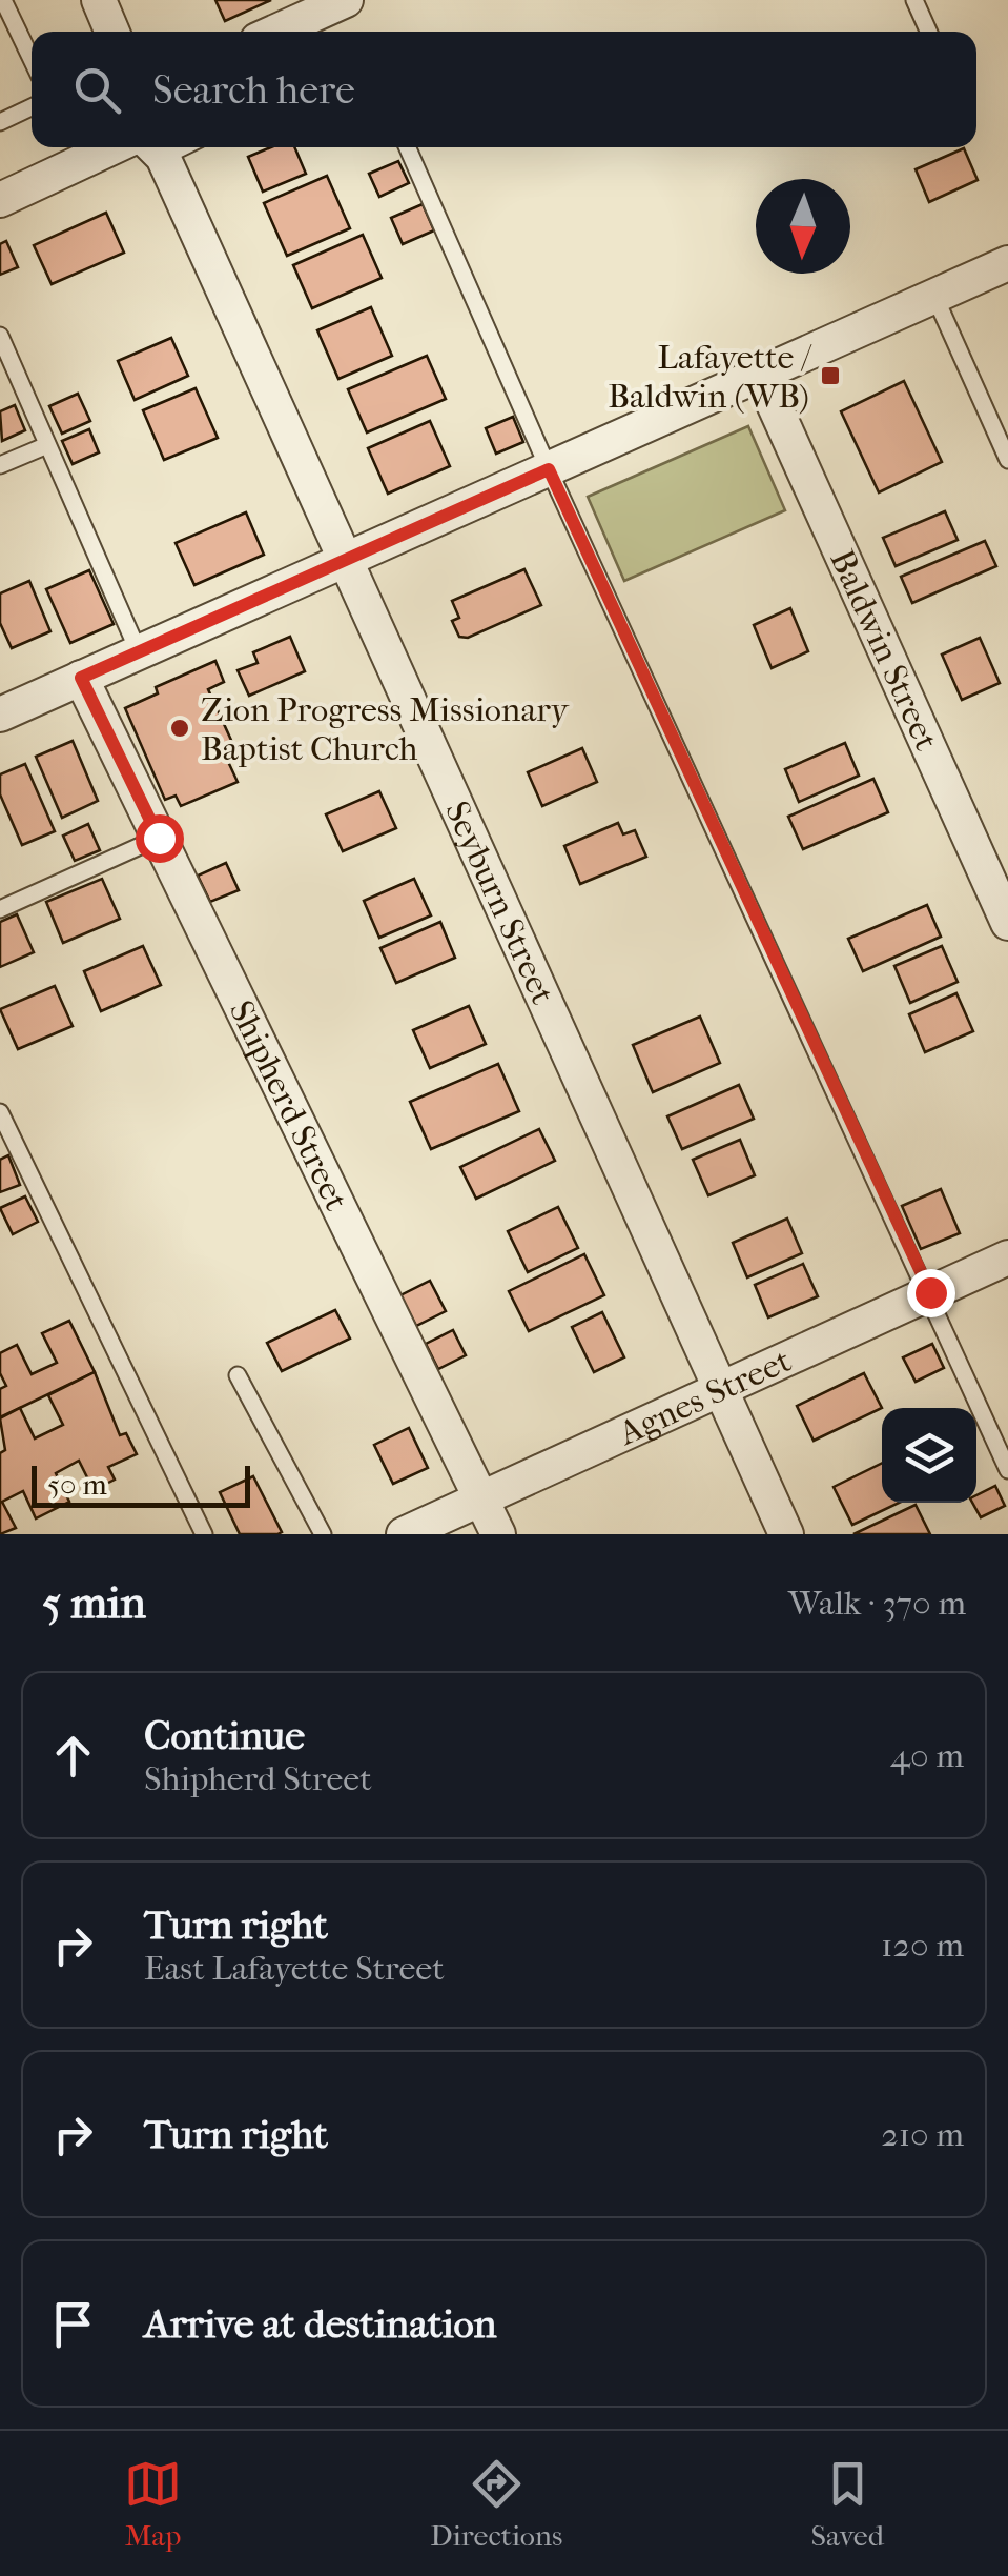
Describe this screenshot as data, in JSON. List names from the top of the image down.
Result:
{
  "streets": {
    "street": [
      "Baldwin Street",
      "Seyburn Street",
      "Shipherd Street",
      "Agnes Street"
    ]
  },
  "crossings": [
    ["Seyburn Street", "Agnes Street"],
    ["Shipherd Street", "Agnes Street"]
  ],
  "places": {
    "transit": ["Lafayette / Baldwin (WB)"],
    "other": ["Zion Progress Missionary Baptist Church"]
  },
  "scale_bar": "50 m",
  "north": "bottom",
  "page": {
    "search": "Search here",
    "scale": "50 m",
    "heading": ["5 min", "Walk · 370 m"],
    "list": [
      ["Continue", "Shipherd Street", "40 m"],
      ["Turn right", "East Lafayette Street", "120 m"],
      ["Turn right", "210 m"],
      "Arrive at destination"
    ],
    "nav": ["Map", "Directions", "Saved"]
  }
}
